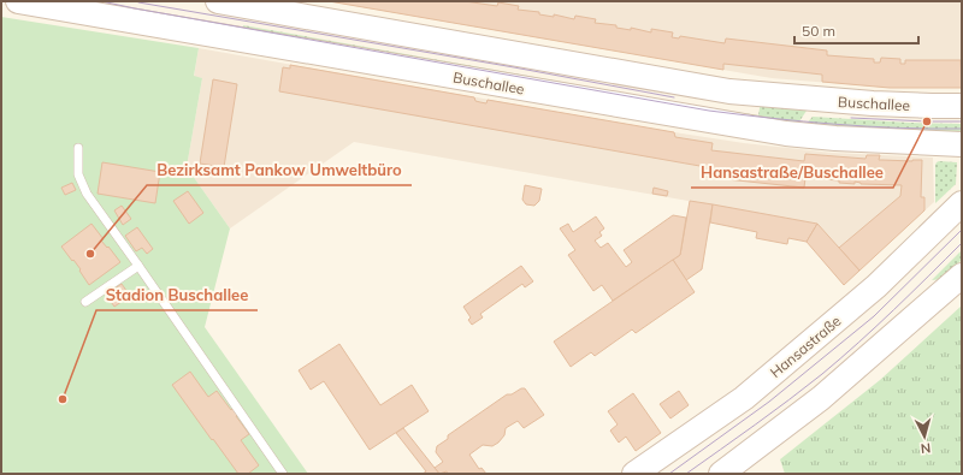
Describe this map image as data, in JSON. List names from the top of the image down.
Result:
{
  "streets": {
    "main road": ["Buschallee", "Hansastraße"]
  },
  "places": ["Hansastraße/Buschallee", "Bezirksamt Pankow Umweltbüro", "Stadion Buschallee"],
  "scale_bar": "50 m",
  "north": "bottom"
}
